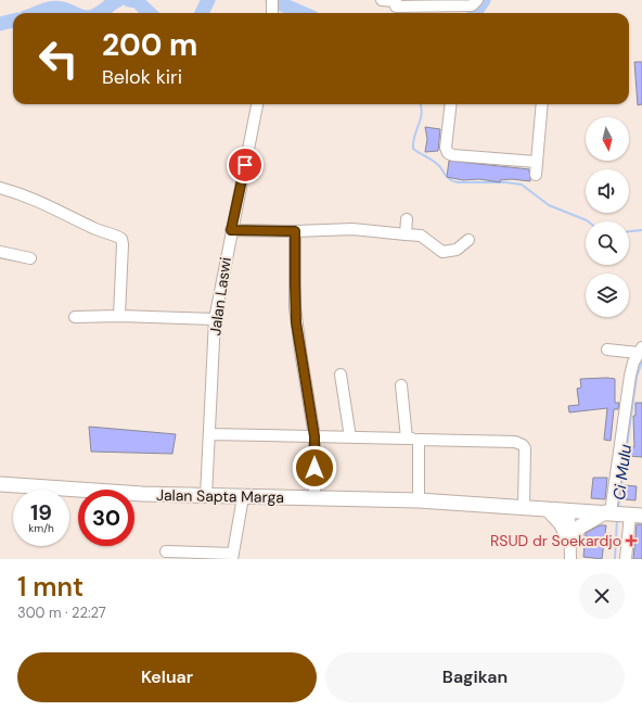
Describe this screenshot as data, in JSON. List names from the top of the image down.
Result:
{
  "streets": {
    "main road": ["Jalan Sapta Marga"],
    "street": ["Jalan Laswi"]
  },
  "crossings": [
    ["Jalan Laswi", "Jalan Sapta Marga"]
  ],
  "water": ["Ci Mulu"],
  "places": {
    "health": ["RSUD dr Soekardjo"]
  },
  "north": "bottom",
  "page": {
    "turn": ["200 m", "Belok kiri"],
    "speed": "19 km/h",
    "limit": "30",
    "heading": ["1 mnt", "300 m · 22:27"],
    "buttons": ["Keluar", "Bagikan"]
  }
}
